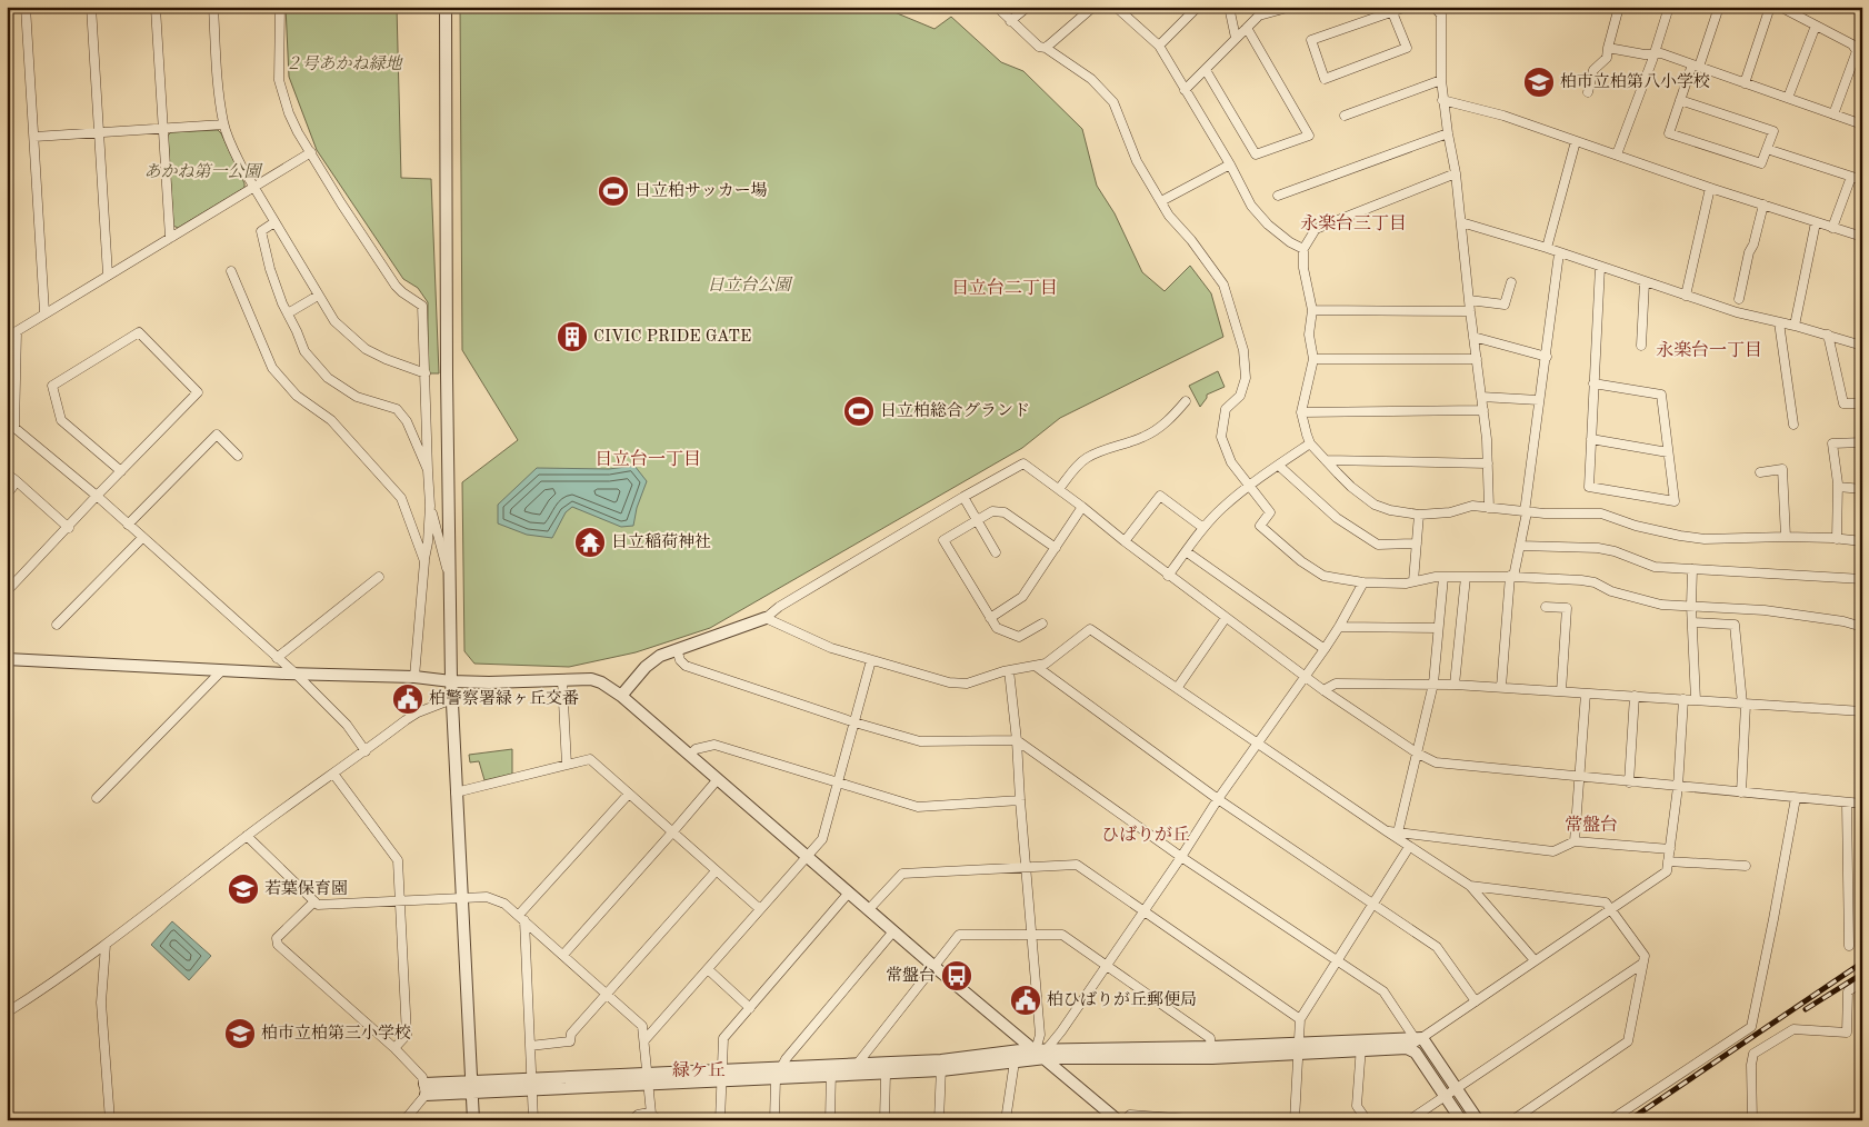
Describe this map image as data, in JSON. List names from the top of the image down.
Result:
{
  "districts": [
    "永楽台三丁目",
    "日立台二丁目",
    "永楽台一丁目",
    "日立台一丁目",
    "常盤台",
    "ひばりが丘",
    "緑ケ丘"
  ],
  "parks": ["２号あかね緑地", "あかね第一公園", "日立台公園"],
  "places": {
    "school or university": ["柏市立柏第八小学校", "若葉保育園", "柏市立柏第三小学校"],
    "sports": ["日立柏サッカー場", "日立柏総合グランド"],
    "building": ["CIVIC PRIDE GATE"],
    "temple": ["日立稲荷神社"],
    "public building": ["柏警察署緑ヶ丘交番", "柏ひばりが丘郵便局"],
    "bus stop": ["常盤台"]
  }
}
